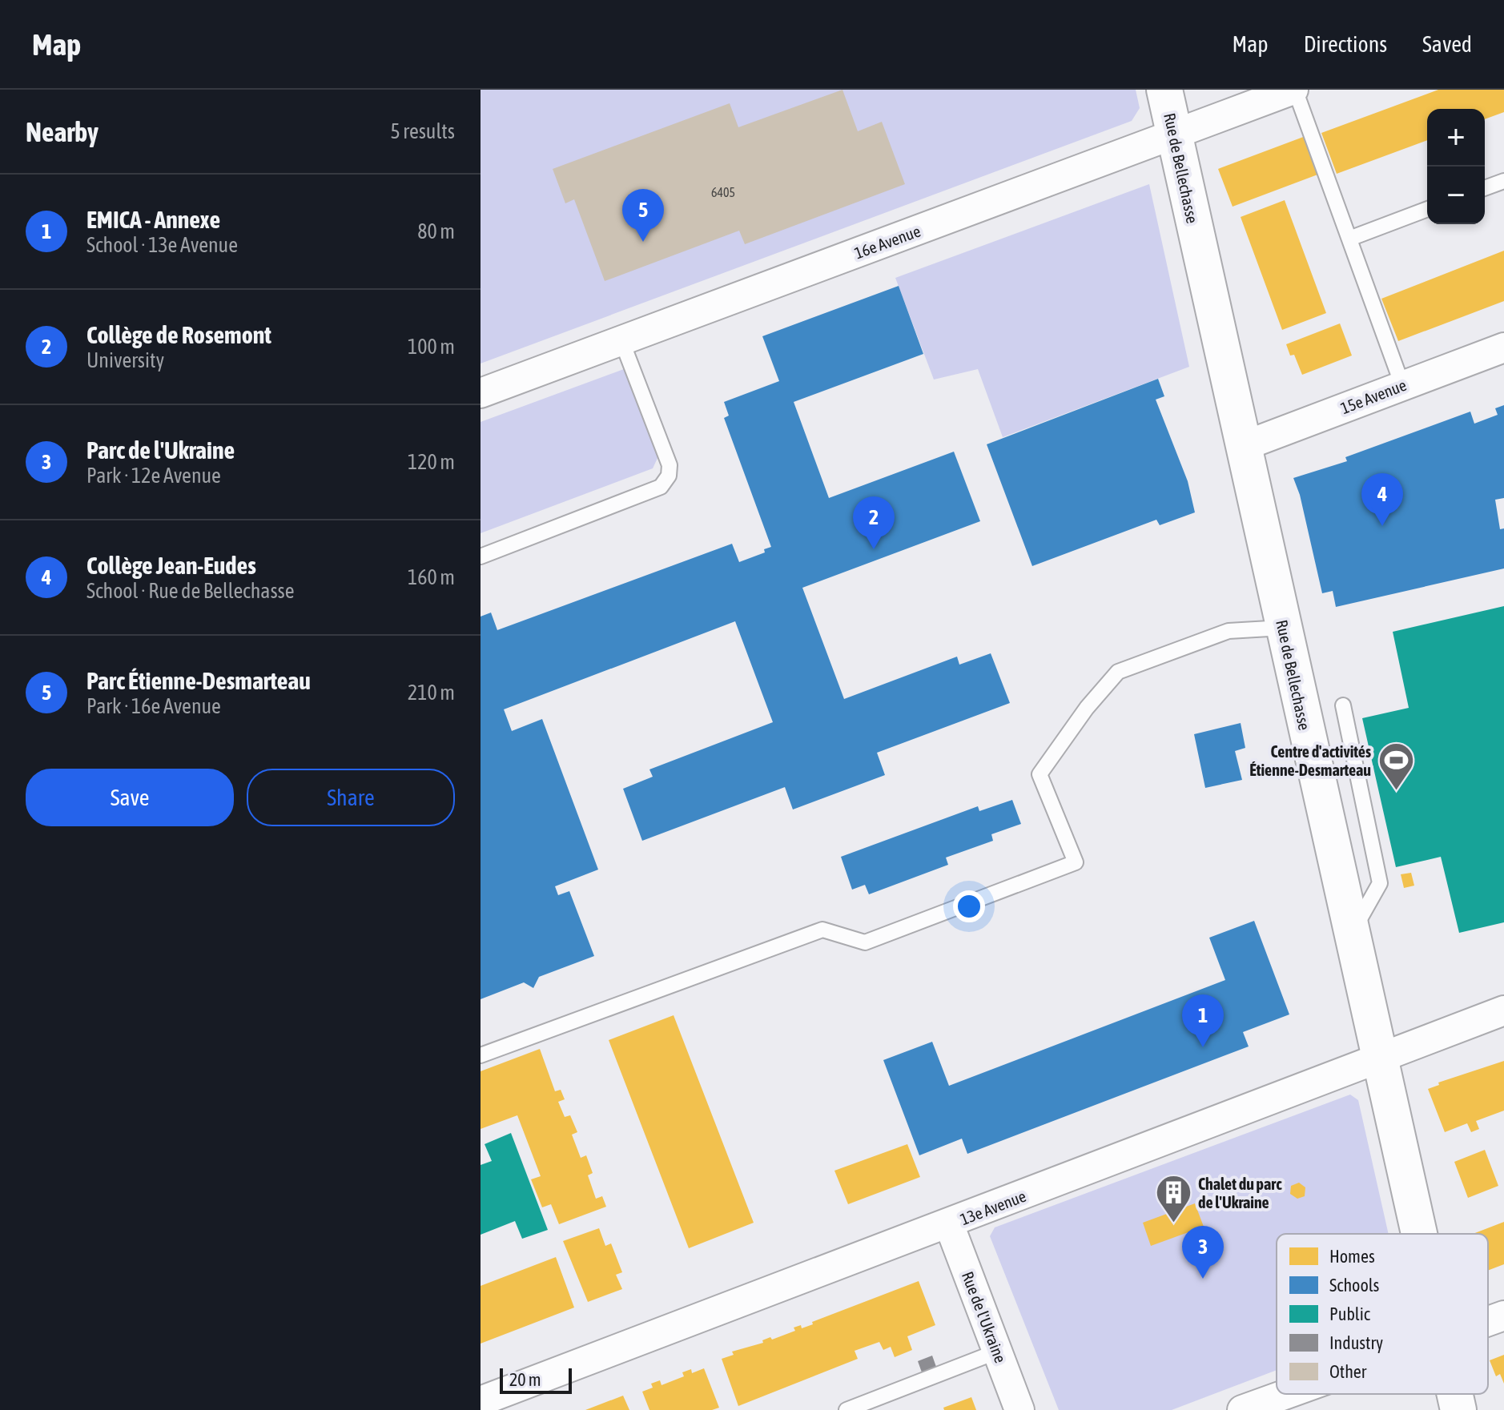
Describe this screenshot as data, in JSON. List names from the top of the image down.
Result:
{
  "streets": {
    "street": [
      "Rue de Bellechasse",
      "16e Avenue",
      "15e Avenue",
      "13e Avenue",
      "Rue de l'Ukraine"
    ]
  },
  "crossings": [
    ["Rue de Bellechasse", "16e Avenue"],
    ["Rue de Bellechasse", "15e Avenue"],
    ["Rue de Bellechasse", "13e Avenue"],
    ["13e Avenue", "Rue de l'Ukraine"]
  ],
  "places": {
    "sports": ["Centre d'activités Étienne-Desmarteau"],
    "building": ["Chalet du parc de l'Ukraine"]
  },
  "house_numbers": ["6405"],
  "legend": [
    "Homes",
    "Schools",
    "Public",
    "Industry",
    "Other"
  ],
  "scale_bar": "20 m",
  "page": {
    "header": "Map",
    "nav": ["Map", "Directions", "Saved"],
    "heading": ["Nearby", "5 results"],
    "map_buttons": ["+", "−"],
    "list": [
      {
        "mark": "1",
        "name": "EMICA - Annexe",
        "note": "School · 13e Avenue",
        "value": "80 m"
      },
      {
        "mark": "2",
        "name": "Collège de Rosemont",
        "note": "University",
        "value": "100 m"
      },
      {
        "mark": "3",
        "name": "Parc de l'Ukraine",
        "note": "Park · 12e Avenue",
        "value": "120 m"
      },
      {
        "mark": "4",
        "name": "Collège Jean-Eudes",
        "note": "School · Rue de Bellechasse",
        "value": "160 m"
      },
      {
        "mark": "5",
        "name": "Parc Étienne-Desmarteau",
        "note": "Park · 16e Avenue",
        "value": "210 m"
      }
    ],
    "pins": [
      "5",
      "4",
      "2",
      "1",
      "3"
    ],
    "buttons": ["Save", "Share"],
    "scale": "20 m"
  }
}
